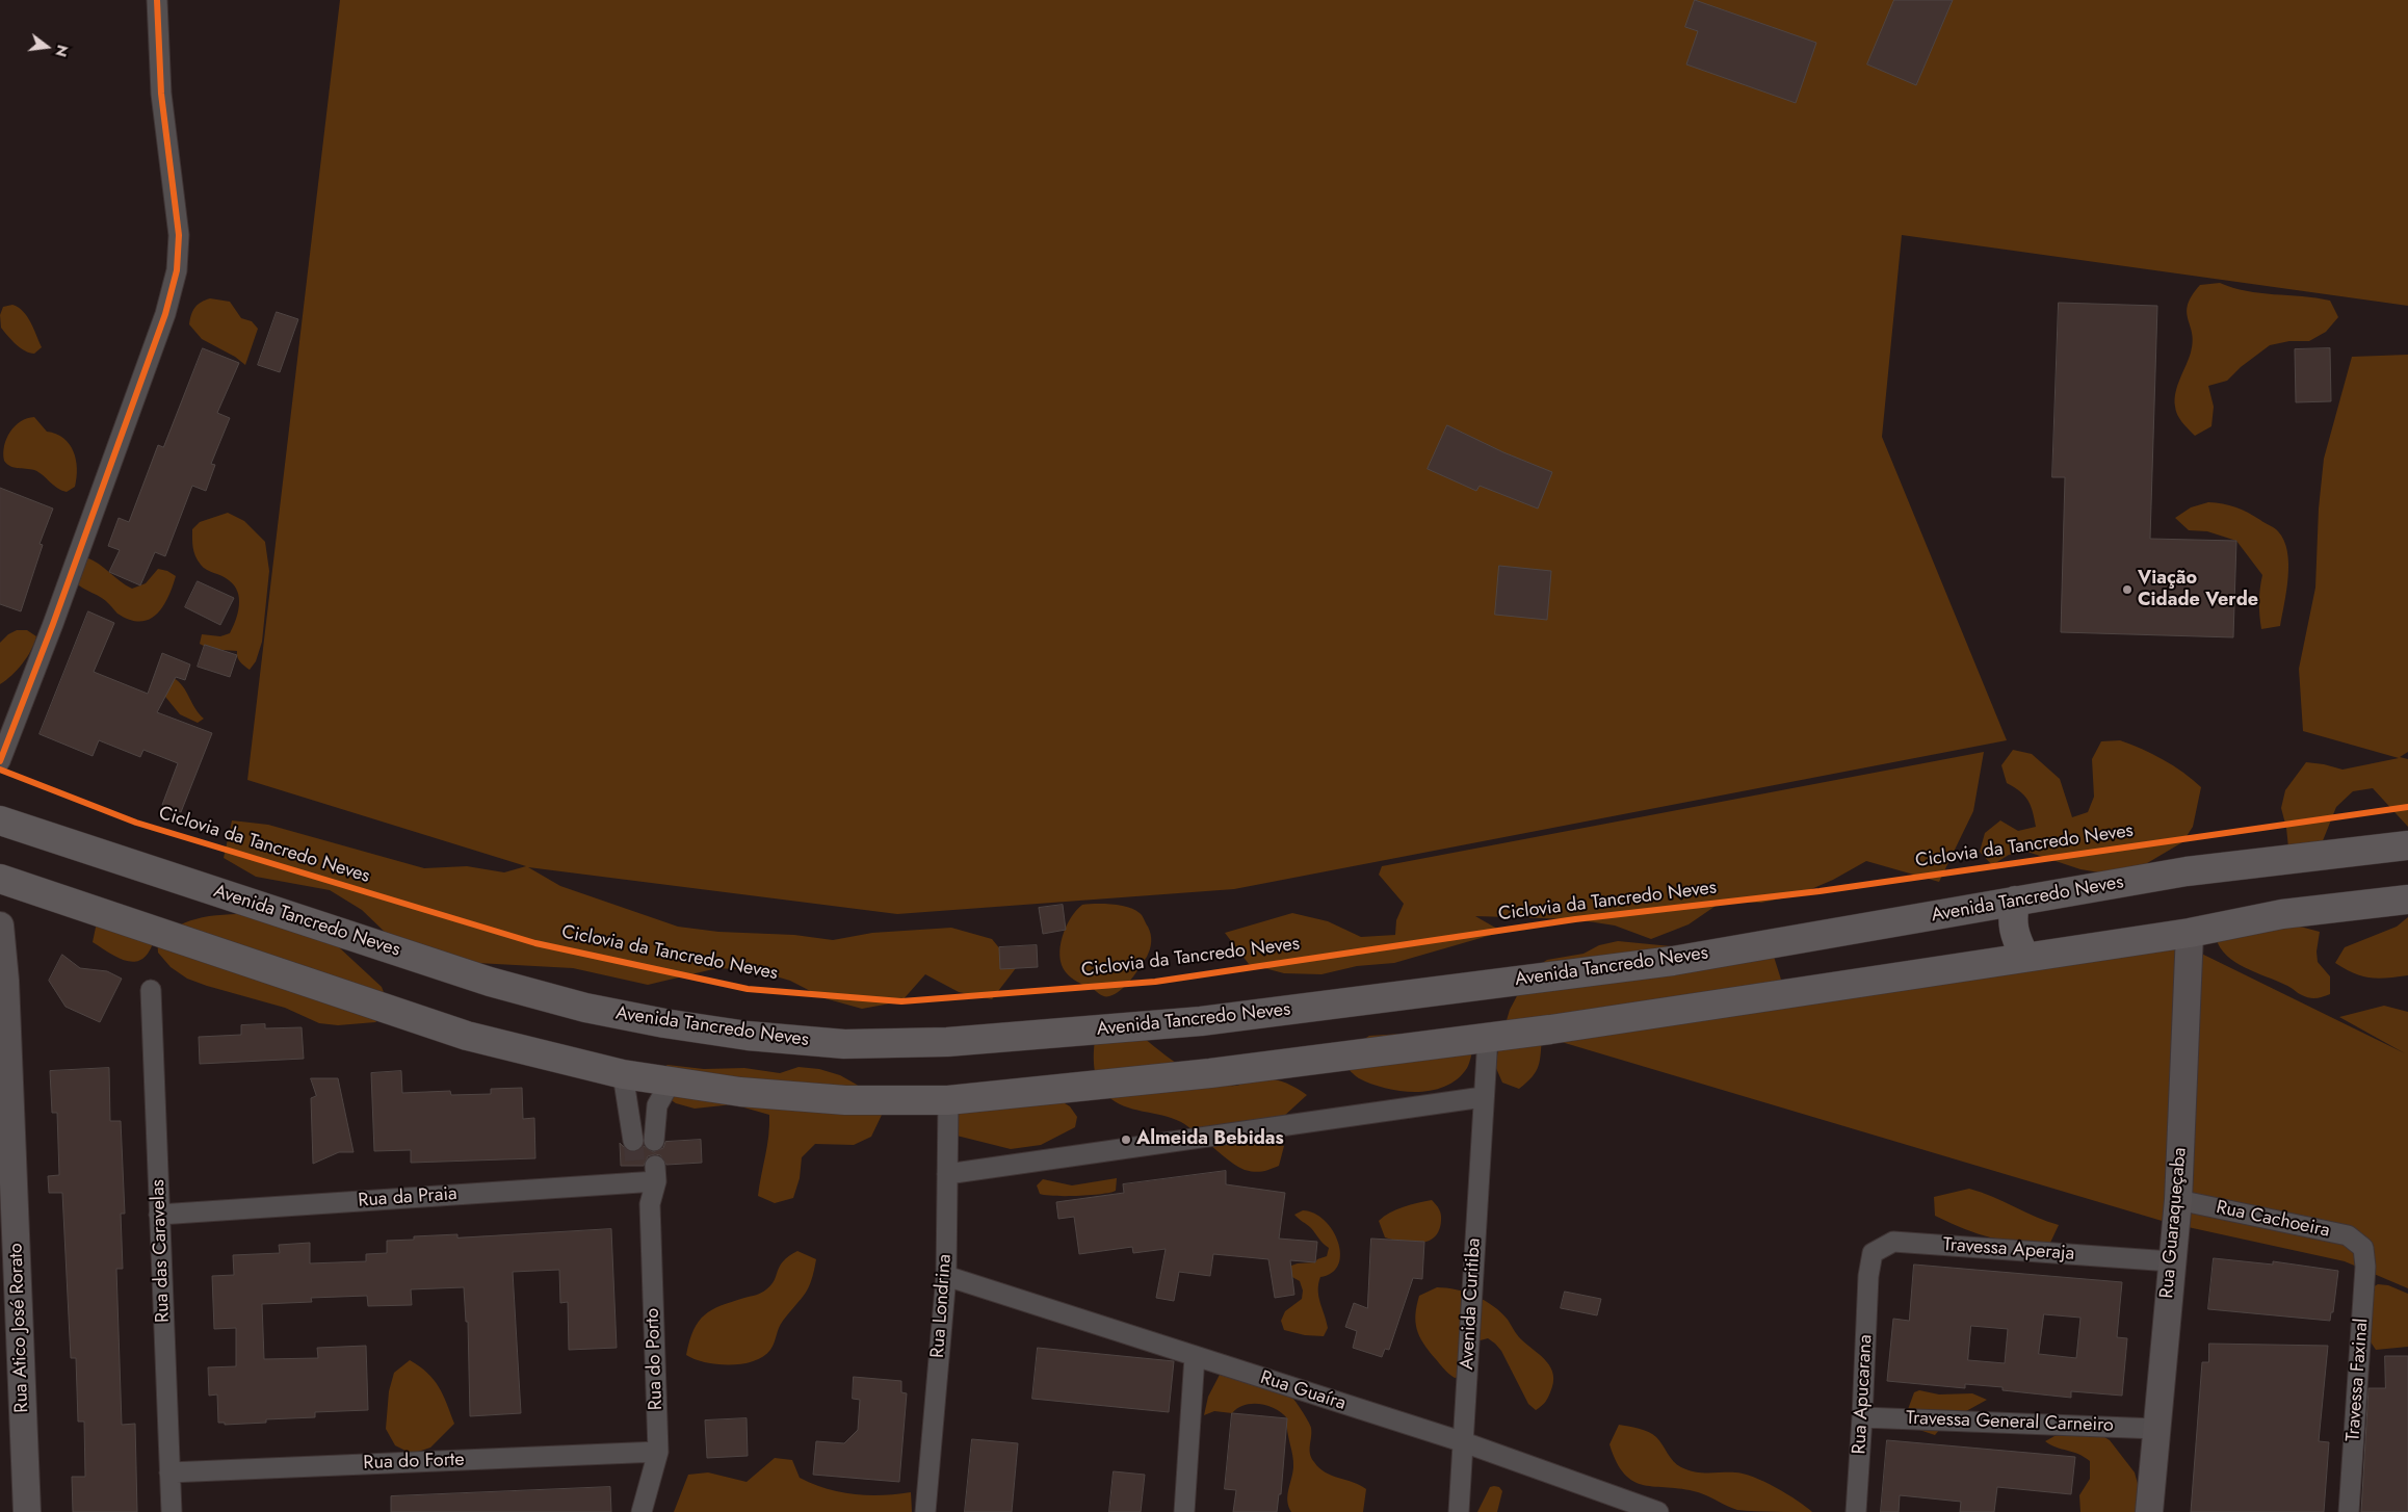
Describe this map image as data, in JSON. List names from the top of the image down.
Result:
{
  "streets": {
    "main road": ["Avenida Tancredo Neves"],
    "street": [
      "Rua da Praia",
      "Rua Cachoeira",
      "Rua Guaraqueçaba",
      "Travessa Aperaja",
      "Rua das Caravelas",
      "Avenida Curitiba",
      "Rua Londrina",
      "Rua Atico José Rorato",
      "Rua do Porto",
      "Travessa Faxinal",
      "Rua Guaíra",
      "Rua Apucarana",
      "Travessa General Carneiro",
      "Rua do Forte"
    ],
    "cycle path": ["Ciclovia da Tancredo Neves"]
  },
  "crossings": [
    ["Rua da Praia", "Rua das Caravelas"],
    ["Rua da Praia", "Rua do Porto"],
    ["Rua Cachoeira", "Rua Guaraqueçaba"],
    ["Rua Cachoeira", "Travessa Faxinal"],
    ["Rua Guaraqueçaba", "Travessa Aperaja"],
    ["Rua Guaraqueçaba", "Travessa General Carneiro"],
    ["Travessa Aperaja", "Rua Apucarana"],
    ["Rua das Caravelas", "Rua do Forte"],
    ["Avenida Curitiba", "Rua Guaíra"],
    ["Rua Londrina", "Rua Guaíra"],
    ["Rua do Porto", "Rua do Forte"],
    ["Rua Apucarana", "Travessa General Carneiro"]
  ],
  "places": ["Viação Cidade Verde", "Almeida Bebidas"],
  "north": "right"
}
